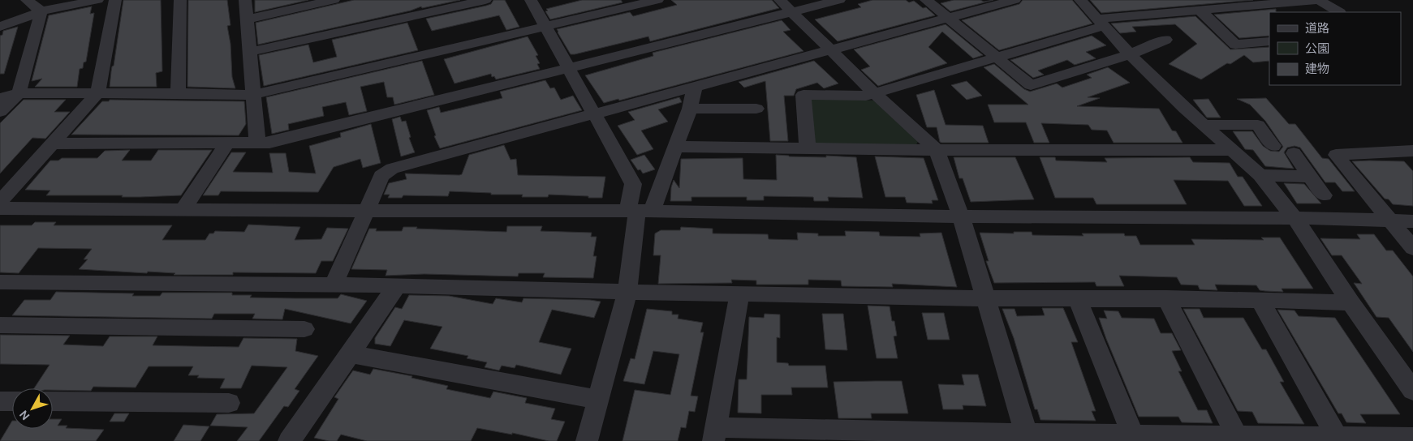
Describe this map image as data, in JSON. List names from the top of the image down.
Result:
{
  "legend": ["道路", "公園", "建物"],
  "north": "bottom left"
}
